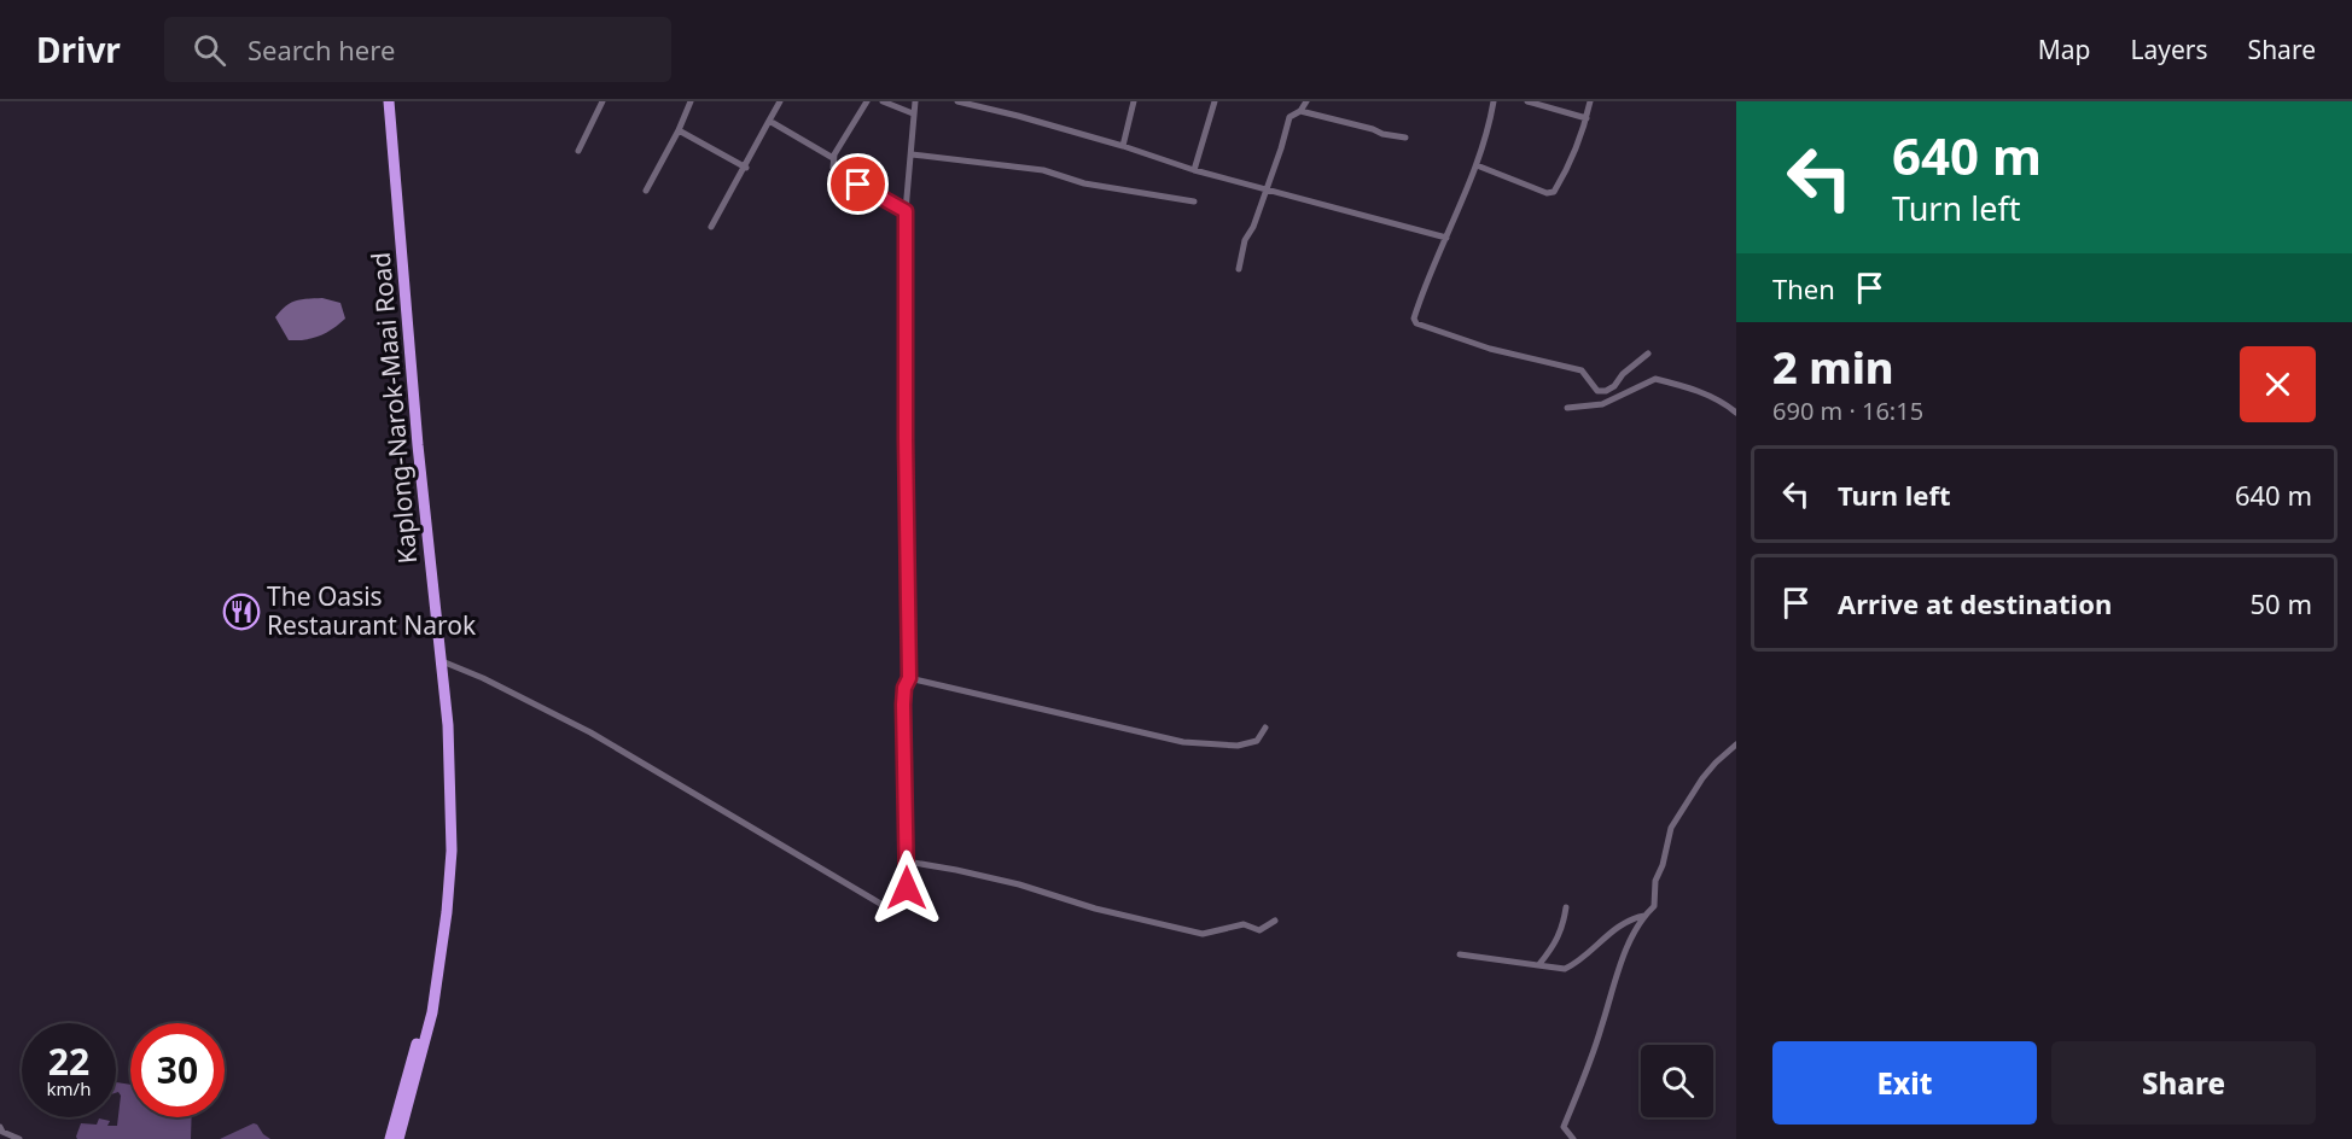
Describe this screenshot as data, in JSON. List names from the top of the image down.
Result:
{
  "streets": {
    "highway": ["Kaplong-Narok-Maai Road"]
  },
  "places": {
    "restaurant": ["The Oasis Restaurant Narok"]
  },
  "page": {
    "header": "Drivr",
    "search": "Search here",
    "nav": ["Map", "Layers", "Share"],
    "turn": ["640 m", "Turn left"],
    "then": "Then",
    "heading": ["2 min", "690 m · 16:15"],
    "list": [
      {
        "name": "Turn left",
        "value": "640 m"
      },
      {
        "name": "Arrive at destination",
        "value": "50 m"
      }
    ],
    "speed": "22 km/h",
    "limit": "30",
    "buttons": ["Exit", "Share"]
  }
}
